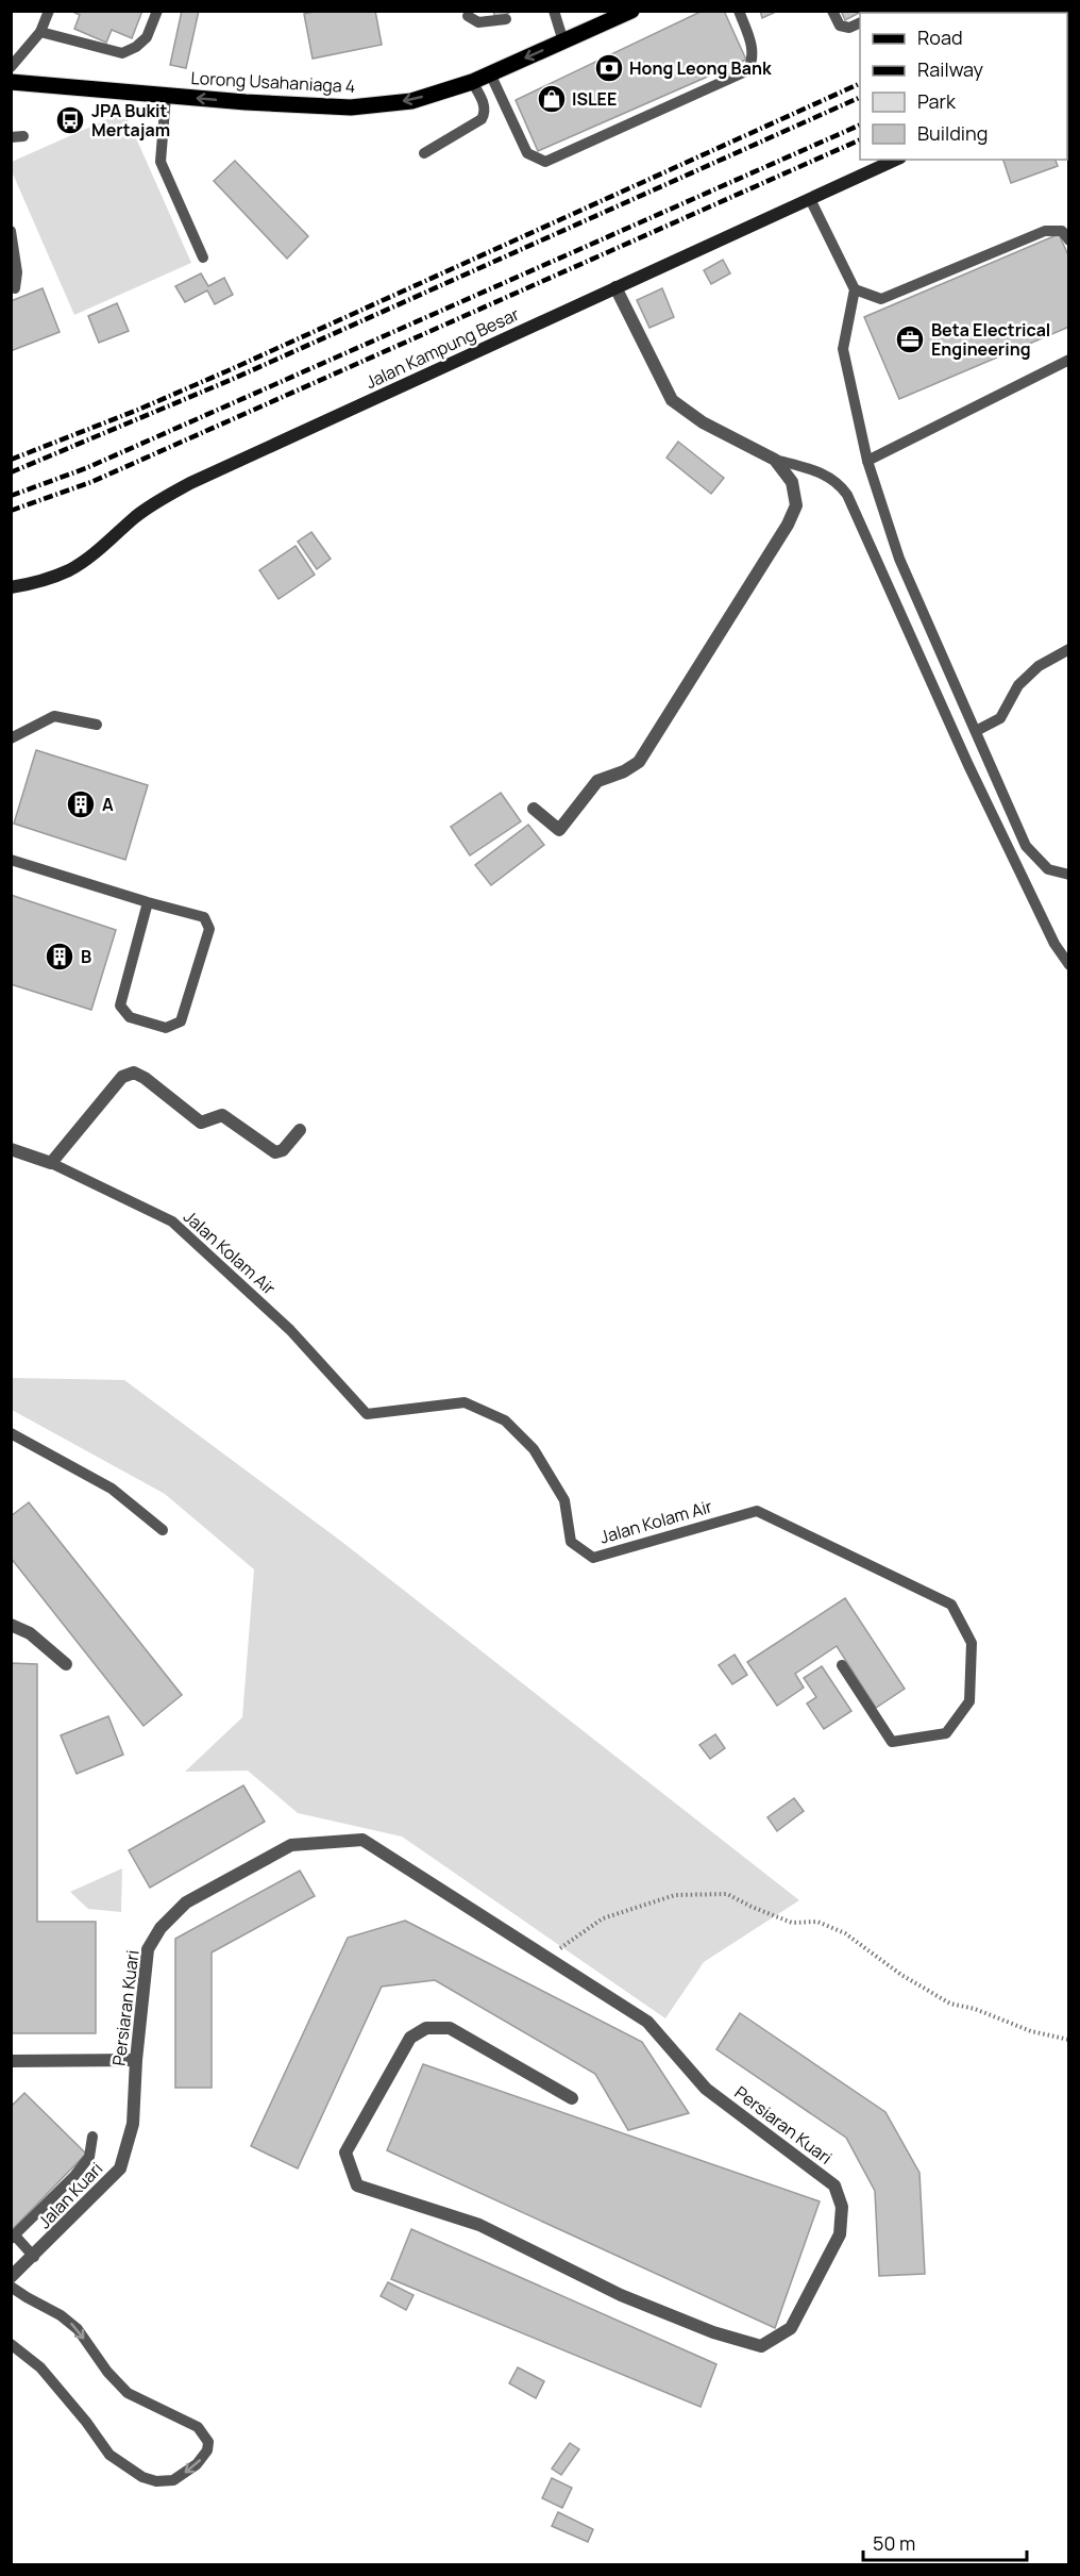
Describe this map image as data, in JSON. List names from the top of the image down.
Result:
{
  "streets": {
    "main road": ["Lorong Usahaniaga 4"],
    "street": [
      "Jalan Kampung Besar",
      "Jalan Kolam Air",
      "Persiaran Kuari",
      "Jalan Kuari"
    ]
  },
  "crossings": [
    ["Persiaran Kuari", "Jalan Kuari"]
  ],
  "one_way": ["Lorong Usahaniaga 4"],
  "places": {
    "bank": ["Hong Leong Bank"],
    "shop": ["ISLEE"],
    "bus stop": ["JPA Bukit Mertajam"],
    "office": ["Beta Electrical Engineering"],
    "building": ["A", "B"]
  },
  "legend": [
    "Road",
    "Railway",
    "Park",
    "Building"
  ],
  "scale_bar": "50 m"
}
